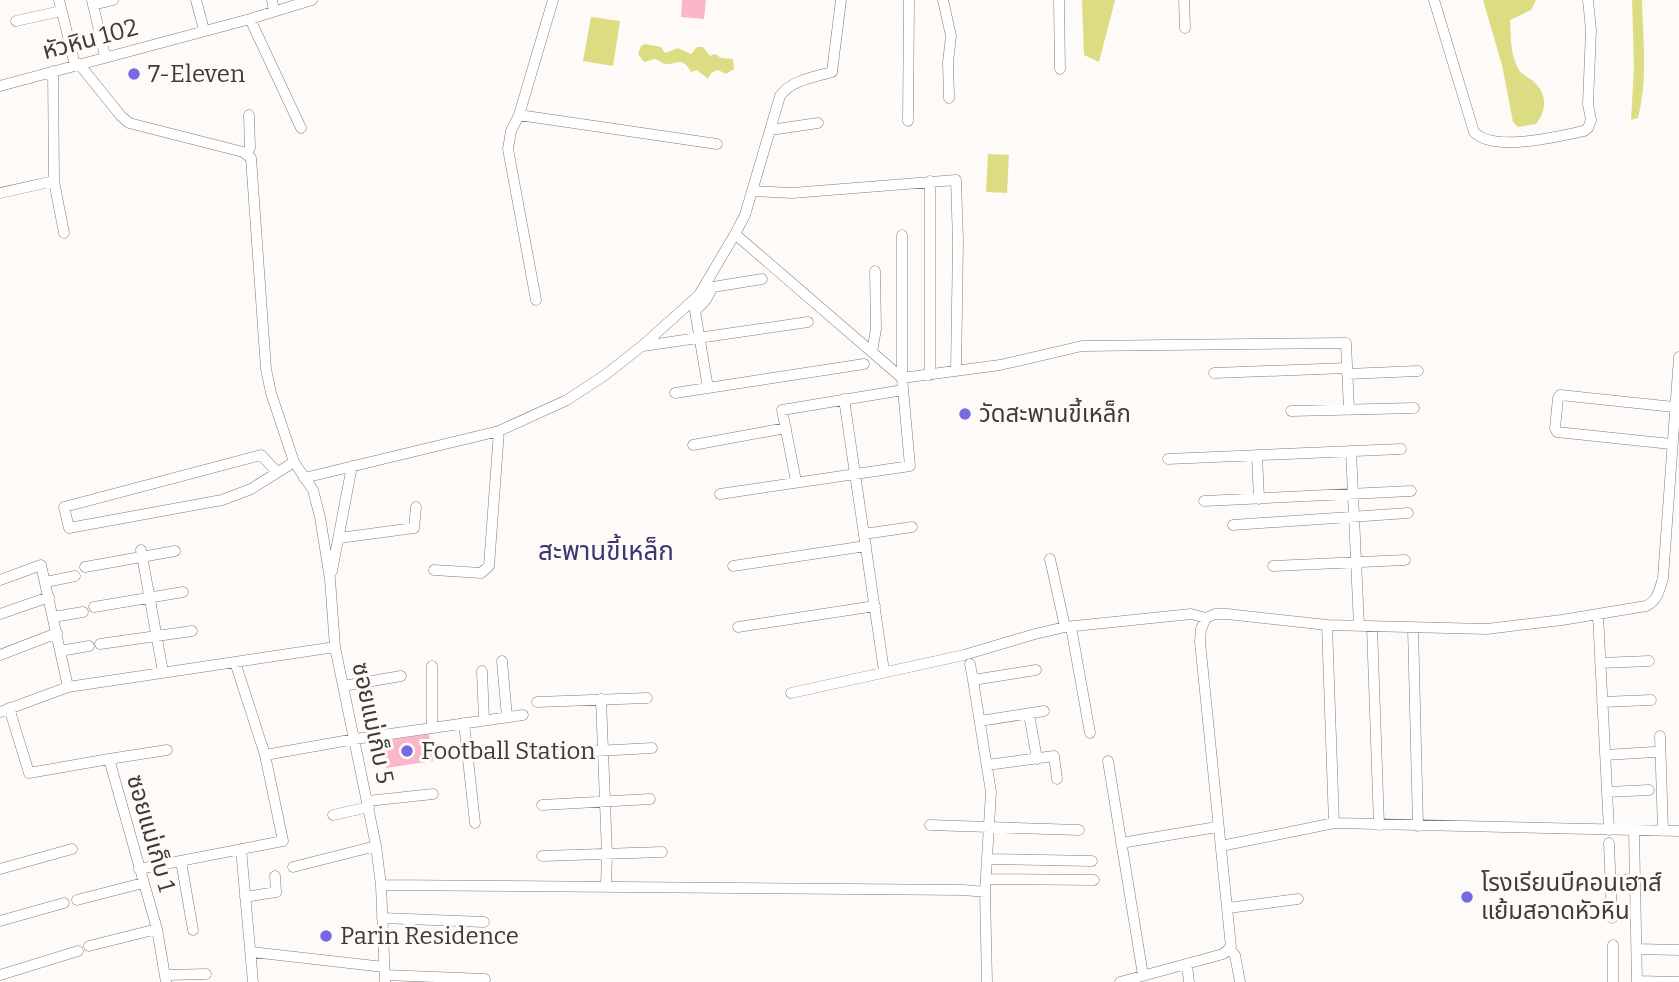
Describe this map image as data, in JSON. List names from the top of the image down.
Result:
{
  "streets": {
    "street": ["หัวหิน 102", "ซอยแม่เก็บ 5", "ซอยแม่เก็บ 1"]
  },
  "districts": ["สะพานขี้เหล็ก"],
  "places": [
    "7-Eleven",
    "วัดสะพานขี้เหล็ก",
    "Football Station",
    "โรงเรียนบีคอนเฮาส์ แย้มสอาดหัวหิน",
    "Parin Residence"
  ]
}
